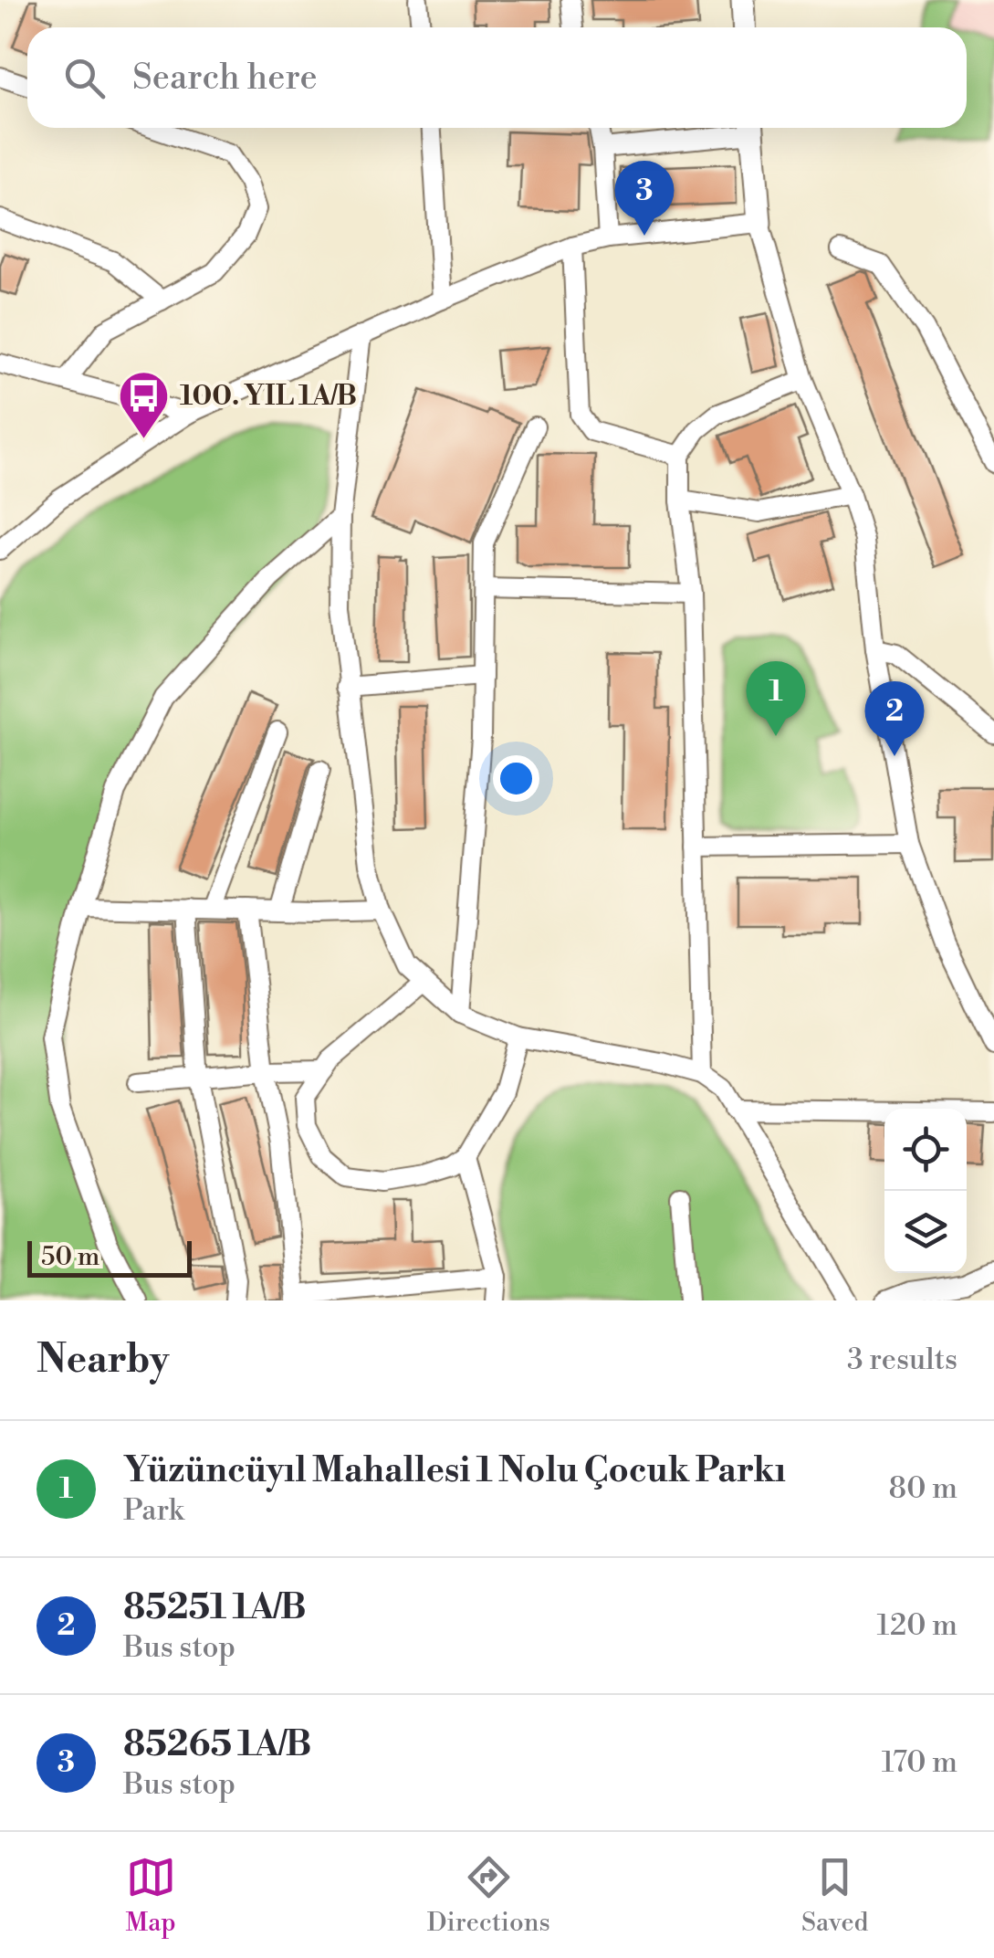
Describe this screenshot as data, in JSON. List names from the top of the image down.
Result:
{
  "places": {
    "bus stop": ["100. YIL 1A/B"]
  },
  "scale_bar": "50 m",
  "page": {
    "search": "Search here",
    "pins": ["3", "1", "2"],
    "scale": "50 m",
    "heading": ["Nearby", "3 results"],
    "list": [
      {
        "mark": "1",
        "name": "Yüzüncüyıl Mahallesi 1 Nolu Çocuk Parkı",
        "note": "Park",
        "value": "80 m"
      },
      {
        "mark": "2",
        "name": "85251 1A/B",
        "note": "Bus stop",
        "value": "120 m"
      },
      {
        "mark": "3",
        "name": "85265 1A/B",
        "note": "Bus stop",
        "value": "170 m"
      }
    ],
    "nav": ["Map", "Directions", "Saved"]
  }
}
